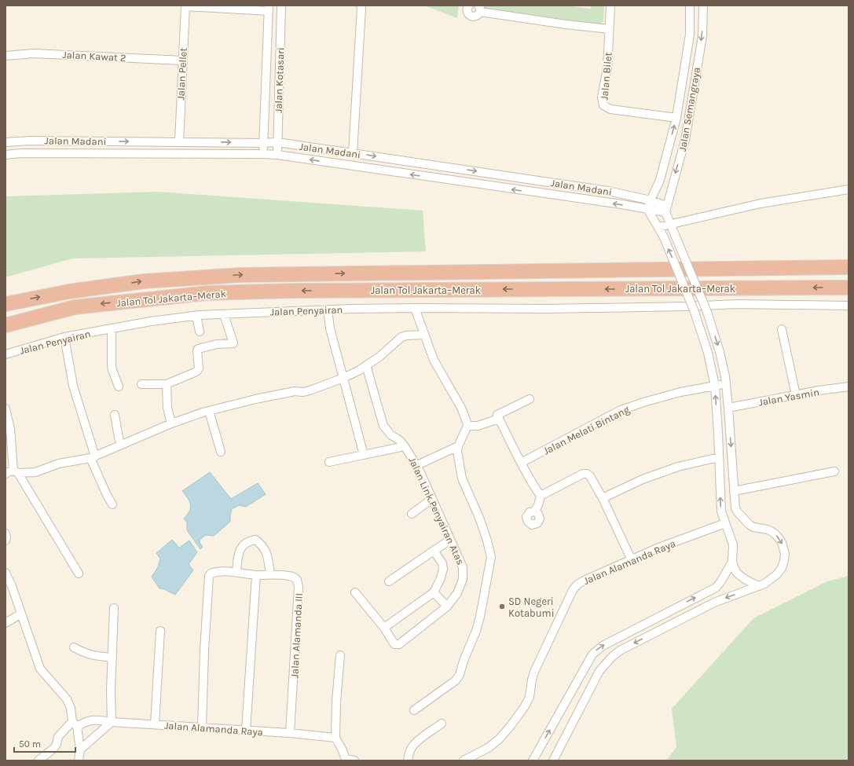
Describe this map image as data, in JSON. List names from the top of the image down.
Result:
{
  "streets": {
    "highway": ["Jalan Tol Jakarta–Merak"],
    "street": [
      "Jalan Kawat 2",
      "Jalan Pellet",
      "Jalan Bilet",
      "Jalan Kotasari",
      "Jalan Semangraya",
      "Jalan Madani",
      "Jalan Penyairan",
      "Jalan Yasmin",
      "Jalan Melati Bintang",
      "Jalan Link.Penyairan Atas",
      "Jalan Alamanda Raya",
      "Jalan Alamanda III"
    ]
  },
  "crossings": [
    ["Jalan Kawat 2", "Jalan Pellet"],
    ["Jalan Pellet", "Jalan Madani"],
    ["Jalan Bilet", "Jalan Semangraya"],
    ["Jalan Kotasari", "Jalan Madani"],
    ["Jalan Semangraya", "Jalan Madani"],
    ["Jalan Alamanda Raya", "Jalan Alamanda III"]
  ],
  "places": ["SD Negeri Kotabumi"],
  "scale_bar": "50 m"
}
